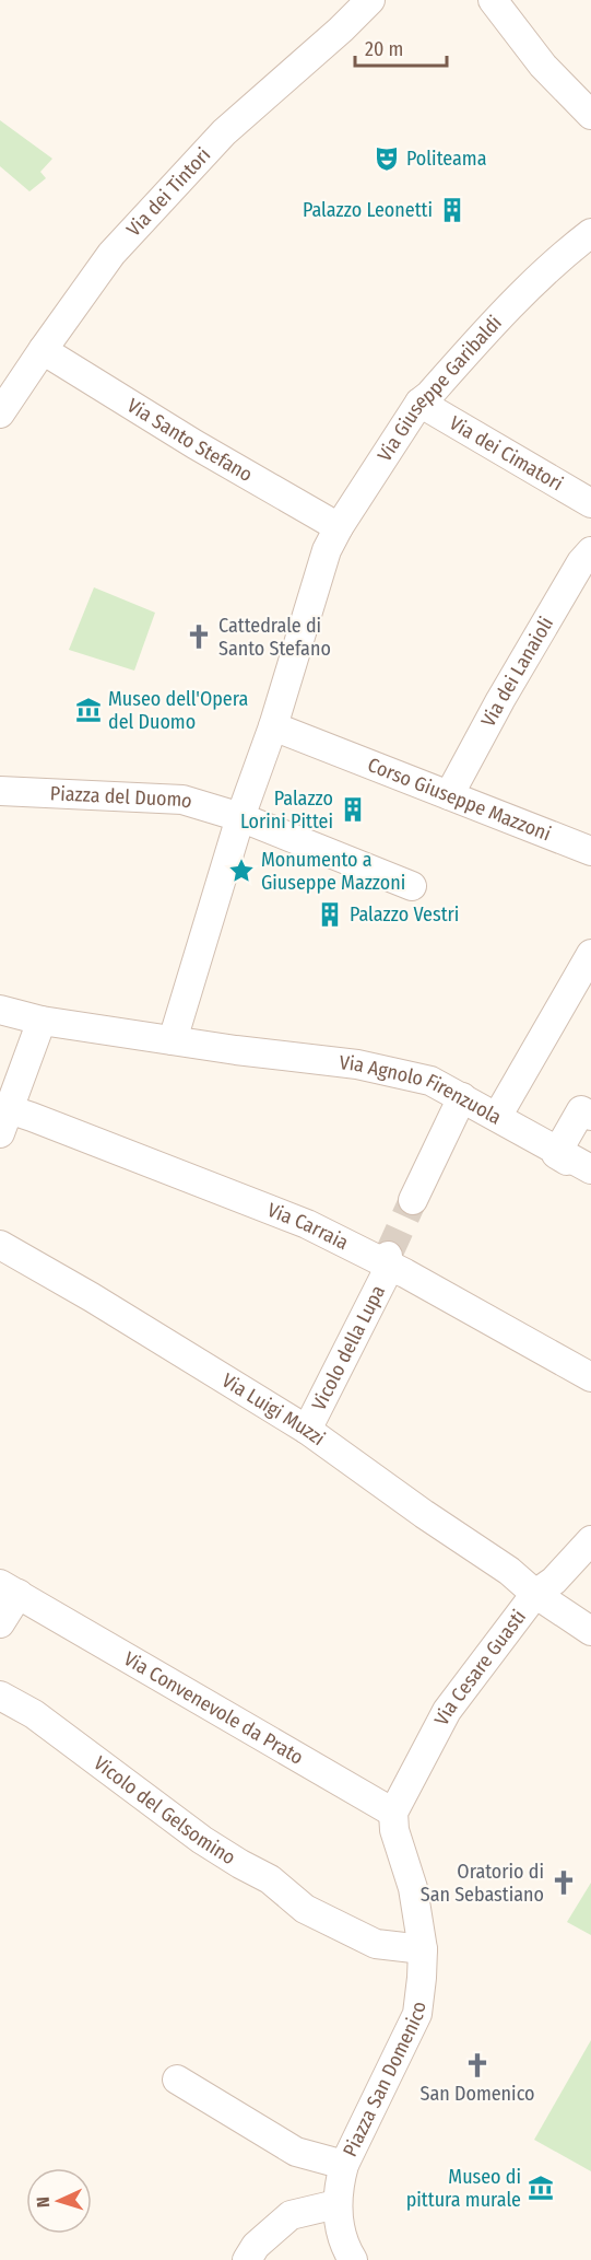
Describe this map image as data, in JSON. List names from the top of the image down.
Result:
{
  "streets": {
    "street": [
      "Via dei Tintori",
      "Via Giuseppe Garibaldi",
      "Via Santo Stefano",
      "Via dei Cimatori",
      "Via dei Lanaioli",
      "Piazza del Duomo",
      "Corso Giuseppe Mazzoni",
      "Via Agnolo Firenzuola",
      "Via Carraia",
      "Vicolo della Lupa",
      "Via Luigi Muzzi",
      "Via Cesare Guasti",
      "Via Convenevole da Prato",
      "Vicolo del Gelsomino",
      "Piazza San Domenico"
    ]
  },
  "crossings": [
    ["Via dei Tintori", "Via Santo Stefano"],
    ["Via Giuseppe Garibaldi", "Via Santo Stefano"],
    ["Via Giuseppe Garibaldi", "Via dei Cimatori"],
    ["Via Giuseppe Garibaldi", "Corso Giuseppe Mazzoni"],
    ["Via dei Lanaioli", "Corso Giuseppe Mazzoni"],
    ["Via Carraia", "Vicolo della Lupa"],
    ["Vicolo della Lupa", "Via Luigi Muzzi"],
    ["Via Luigi Muzzi", "Via Cesare Guasti"],
    ["Via Cesare Guasti", "Via Convenevole da Prato"],
    ["Via Cesare Guasti", "Piazza San Domenico"],
    ["Via Convenevole da Prato", "Piazza San Domenico"],
    ["Vicolo del Gelsomino", "Piazza San Domenico"]
  ],
  "places": {
    "theatre": ["Politeama"],
    "building": ["Palazzo Leonetti", "Palazzo Lorini Pittei", "Palazzo Vestri"],
    "church": ["Cattedrale di Santo Stefano", "Oratorio di San Sebastiano", "San Domenico"],
    "museum": ["Museo dell'Opera del Duomo", "Museo di pittura murale"],
    "place": ["Monumento a Giuseppe Mazzoni"]
  },
  "scale_bar": "20 m",
  "north": "left"
}
